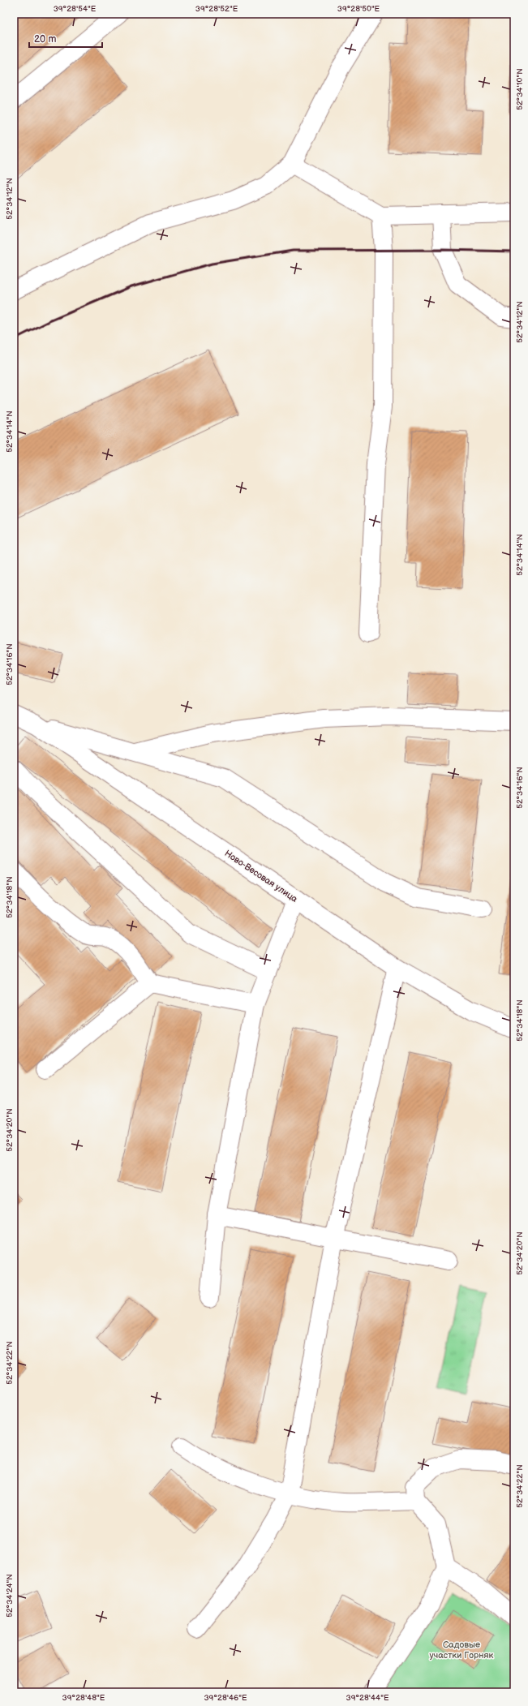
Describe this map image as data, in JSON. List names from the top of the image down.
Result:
{
  "streets": {
    "street": ["Ново-Весовая улица"]
  },
  "parks": ["Садовые участки Горняк"],
  "scale_bar": "20 m",
  "coordinates": [
    "39°28'54\"E",
    "39°28'52\"E",
    "39°28'50\"E",
    "52°34'10\"N",
    "52°34'12\"N",
    "52°34'14\"N",
    "52°34'16\"N",
    "52°34'18\"N",
    "52°34'20\"N",
    "52°34'22\"N",
    "52°34'24\"N",
    "39°28'48\"E",
    "39°28'46\"E",
    "39°28'44\"E"
  ]
}
